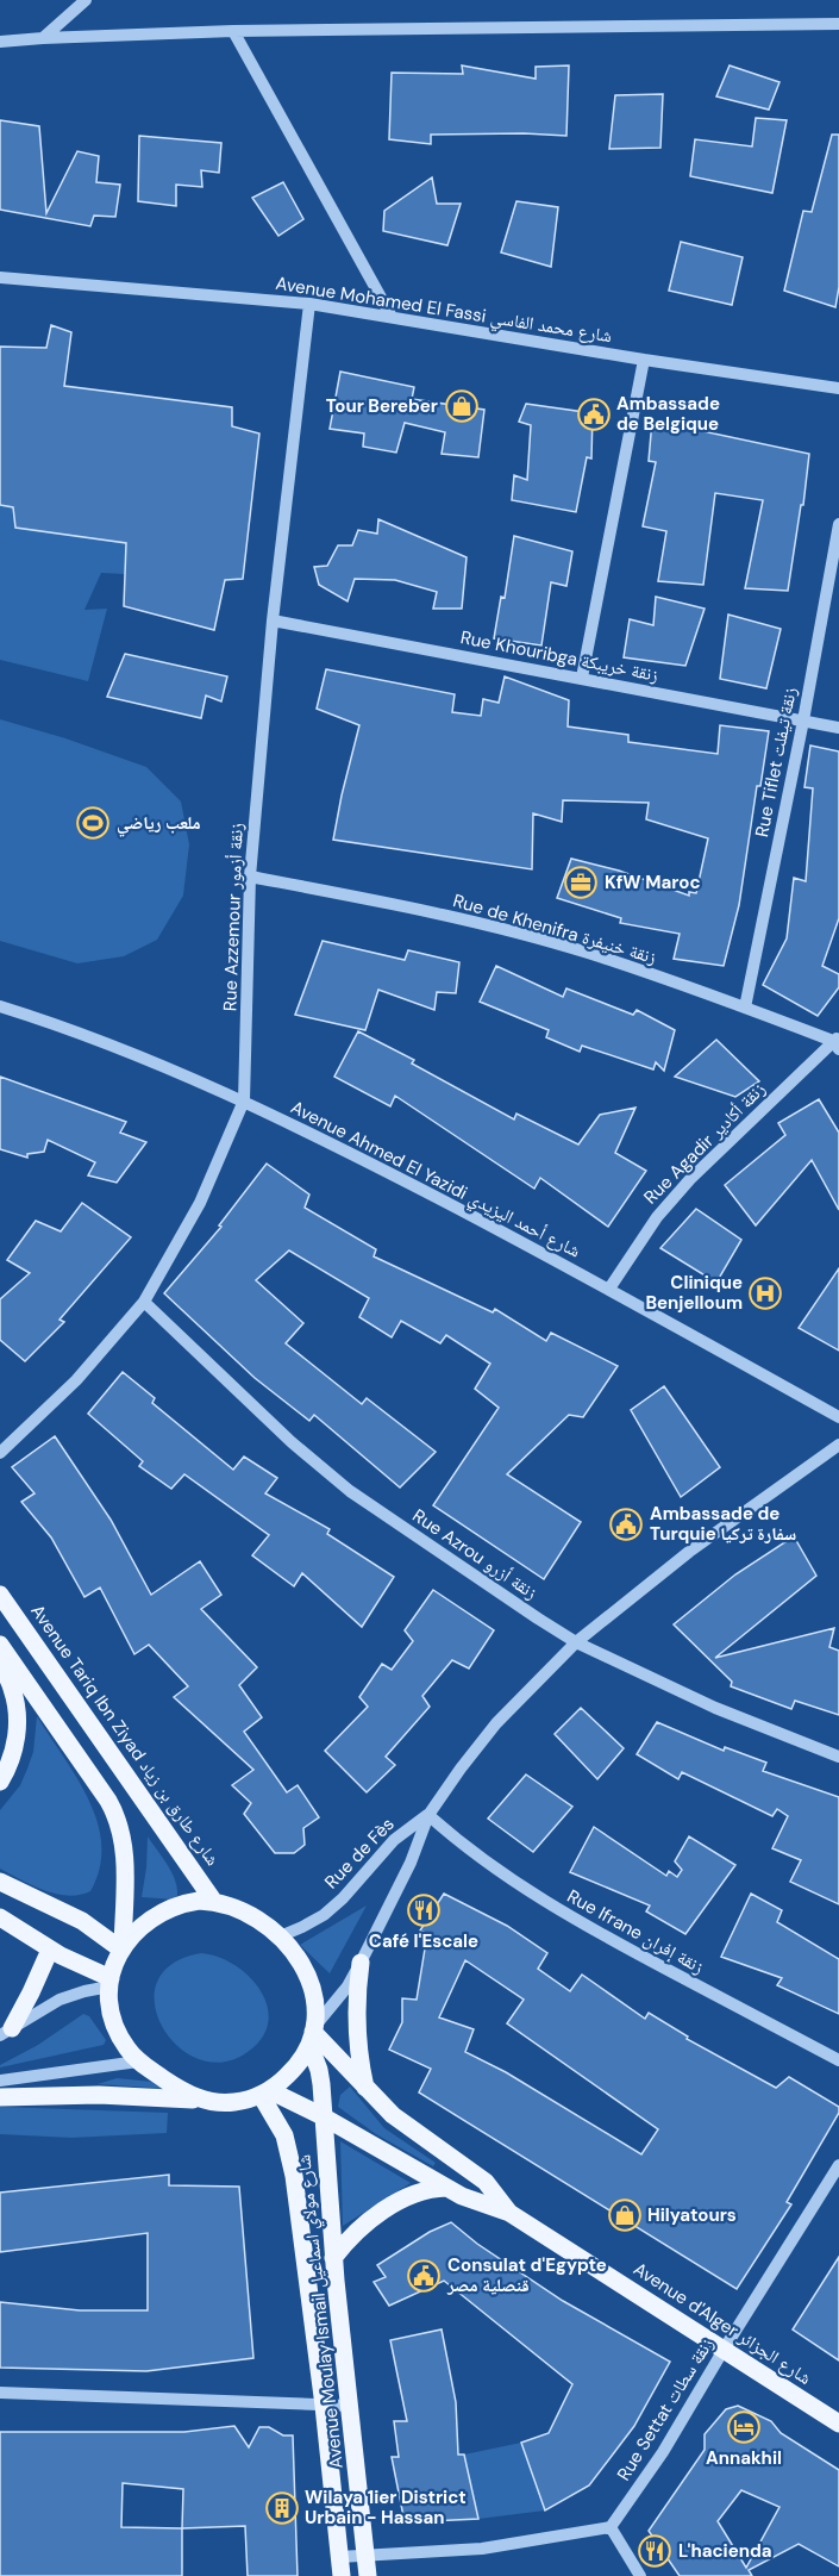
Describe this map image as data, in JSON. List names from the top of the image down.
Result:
{
  "streets": {
    "main road": ["Avenue Tariq Ibn Ziyad شارع طارق بن زياد", "Avenue Moulay Ismail شارع مولاي اسماعيل", "Avenue d'Alger شارع الجزائر"],
    "street": [
      "Avenue Mohamed El Fassi شارع محمد الفاسي",
      "Rue Khouribga زنقة خريبكة",
      "Rue Tiflet زنقة تيفلت",
      "Rue Azzemour زنقة أزمور",
      "Rue de Khenifra زنقة خنيفرة",
      "Rue Agadir زنقة أكادير",
      "Avenue Ahmed El Yazidi شارع أحمد اليزيدي",
      "Rue Azrou زنقة أزرو",
      "Rue de Fès",
      "Rue Ifrane زنقة إفران",
      "Rue Settat زنقة سطات"
    ]
  },
  "crossings": [
    ["Avenue Mohamed El Fassi شارع محمد الفاسي", "Rue Azzemour زنقة أزمور"],
    ["Rue Khouribga زنقة خريبكة", "Rue Tiflet زنقة تيفلت"],
    ["Rue Khouribga زنقة خريبكة", "Rue Azzemour زنقة أزمور"],
    ["Rue Tiflet زنقة تيفلت", "Rue de Khenifra زنقة خنيفرة"],
    ["Rue Azzemour زنقة أزمور", "Rue de Khenifra زنقة خنيفرة"],
    ["Rue Azzemour زنقة أزمور", "Avenue Ahmed El Yazidi شارع أحمد اليزيدي"],
    ["Rue Azzemour زنقة أزمور", "Rue Azrou زنقة أزرو"],
    ["Rue de Khenifra زنقة خنيفرة", "Rue Agadir زنقة أكادير"],
    ["Rue Agadir زنقة أكادير", "Avenue Ahmed El Yazidi شارع أحمد اليزيدي"],
    ["Avenue Tariq Ibn Ziyad شارع طارق بن زياد", "Rue de Fès"],
    ["Avenue Tariq Ibn Ziyad شارع طارق بن زياد", "Avenue Moulay Ismail شارع مولاي اسماعيل"],
    ["Avenue Tariq Ibn Ziyad شارع طارق بن زياد", "Avenue d'Alger شارع الجزائر"],
    ["Rue de Fès", "Rue Ifrane زنقة إفران"],
    ["Rue de Fès", "Avenue Moulay Ismail شارع مولاي اسماعيل"],
    ["Rue de Fès", "Avenue d'Alger شارع الجزائر"],
    ["Avenue Moulay Ismail شارع مولاي اسماعيل", "Avenue d'Alger شارع الجزائر"],
    ["Avenue d'Alger شارع الجزائر", "Rue Settat زنقة سطات"]
  ],
  "places": {
    "shop": ["Tour Bereber", "Hilyatours"],
    "public building": ["Ambassade de Belgique", "Ambassade de Turquie سفارة تركيا", "Consulat d'Egypte قنصلية مصر"],
    "sports": ["ملعب رياضي"],
    "office": ["KfW Maroc"],
    "hospital": ["Clinique Benjelloum"],
    "restaurant": ["Café l'Escale", "L'hacienda"],
    "hotel": ["Annakhil"],
    "building": ["Wilaya 1ier District Urbain - Hassan"]
  }
}
